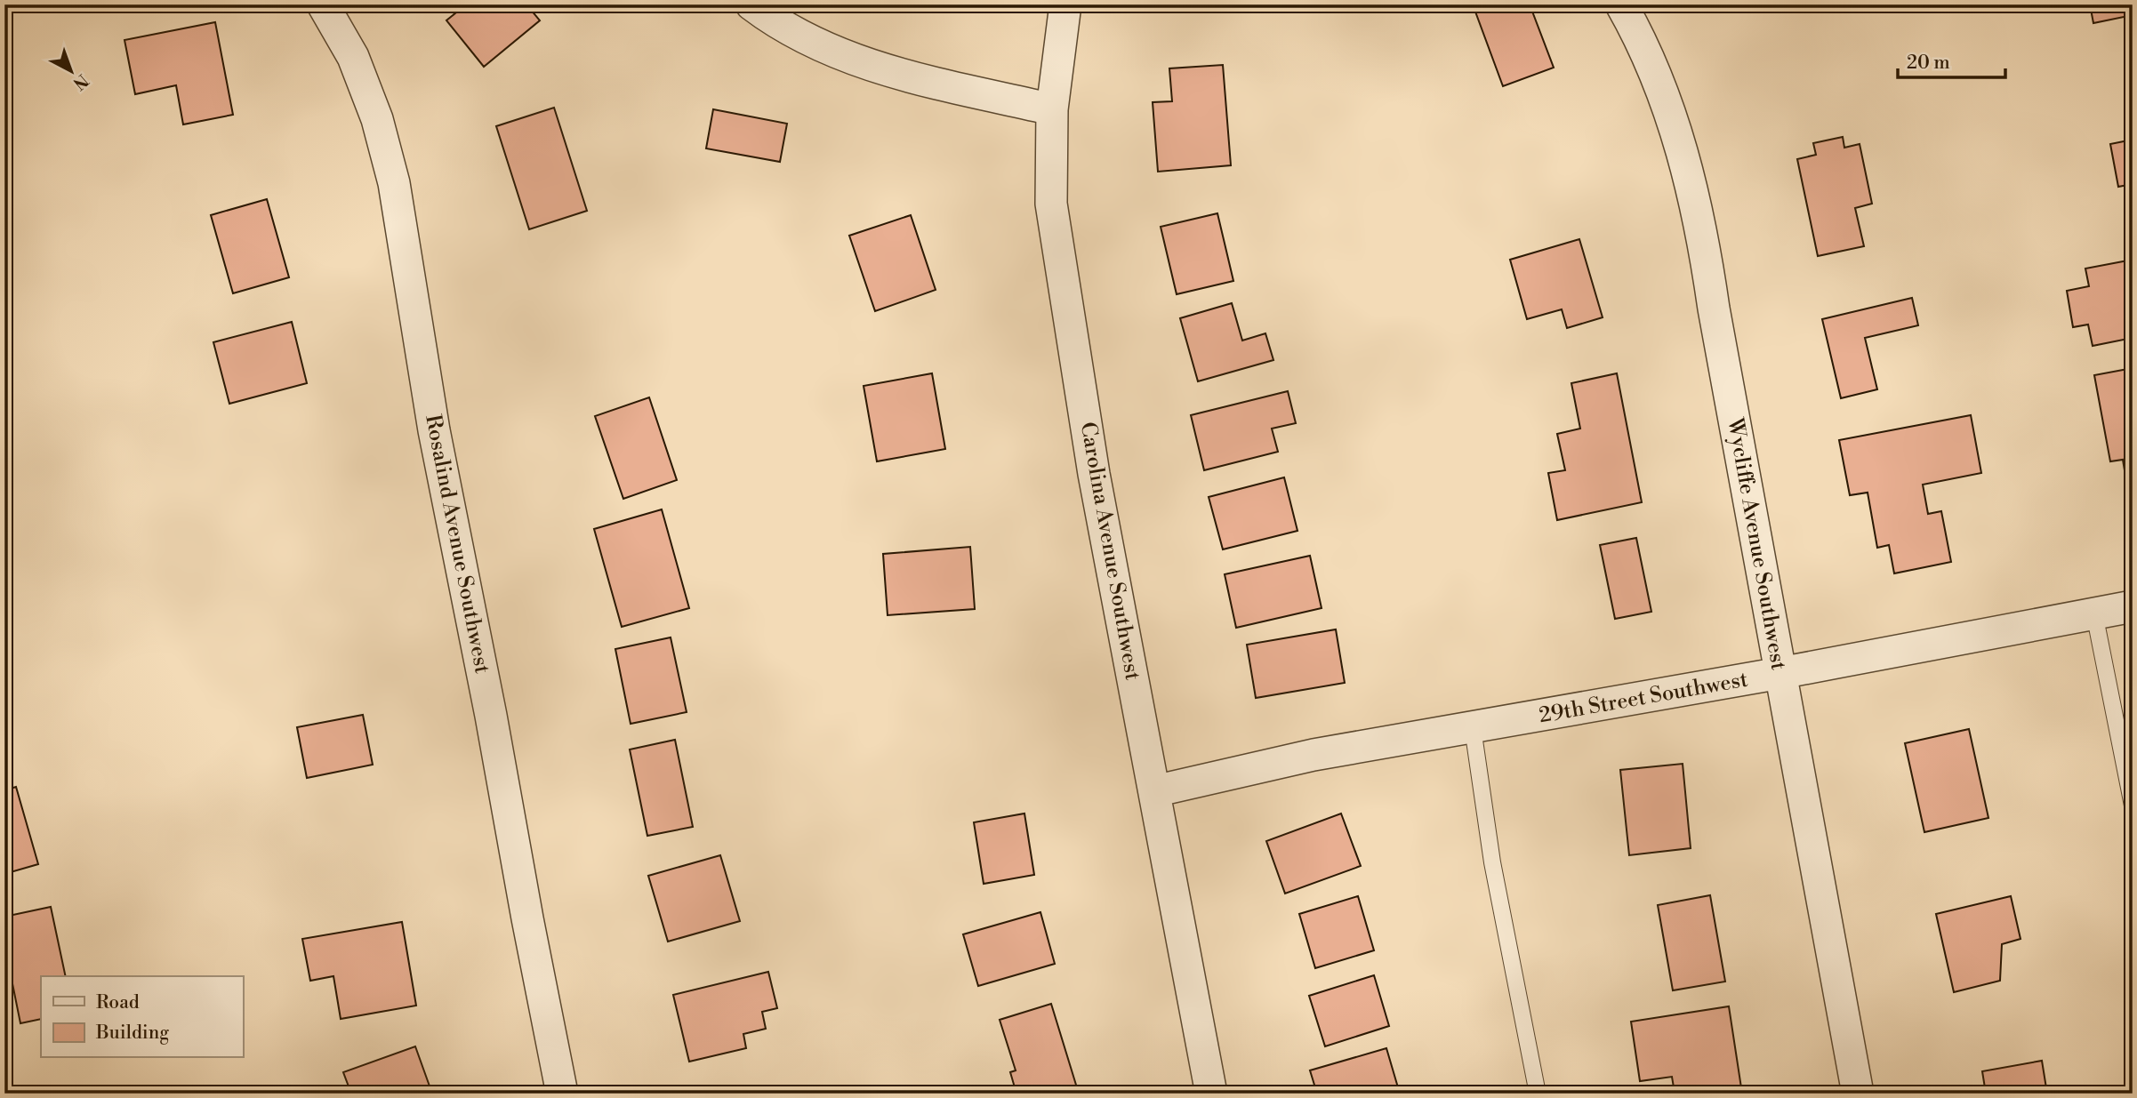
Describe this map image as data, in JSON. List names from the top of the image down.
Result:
{
  "streets": {
    "street": [
      "Rosalind Avenue Southwest",
      "Wycliffe Avenue Southwest",
      "Carolina Avenue Southwest",
      "29th Street Southwest"
    ]
  },
  "crossings": [
    ["Wycliffe Avenue Southwest", "29th Street Southwest"],
    ["Carolina Avenue Southwest", "29th Street Southwest"]
  ],
  "legend": ["Road", "Building"],
  "scale_bar": "20 m",
  "north": "bottom right"
}
